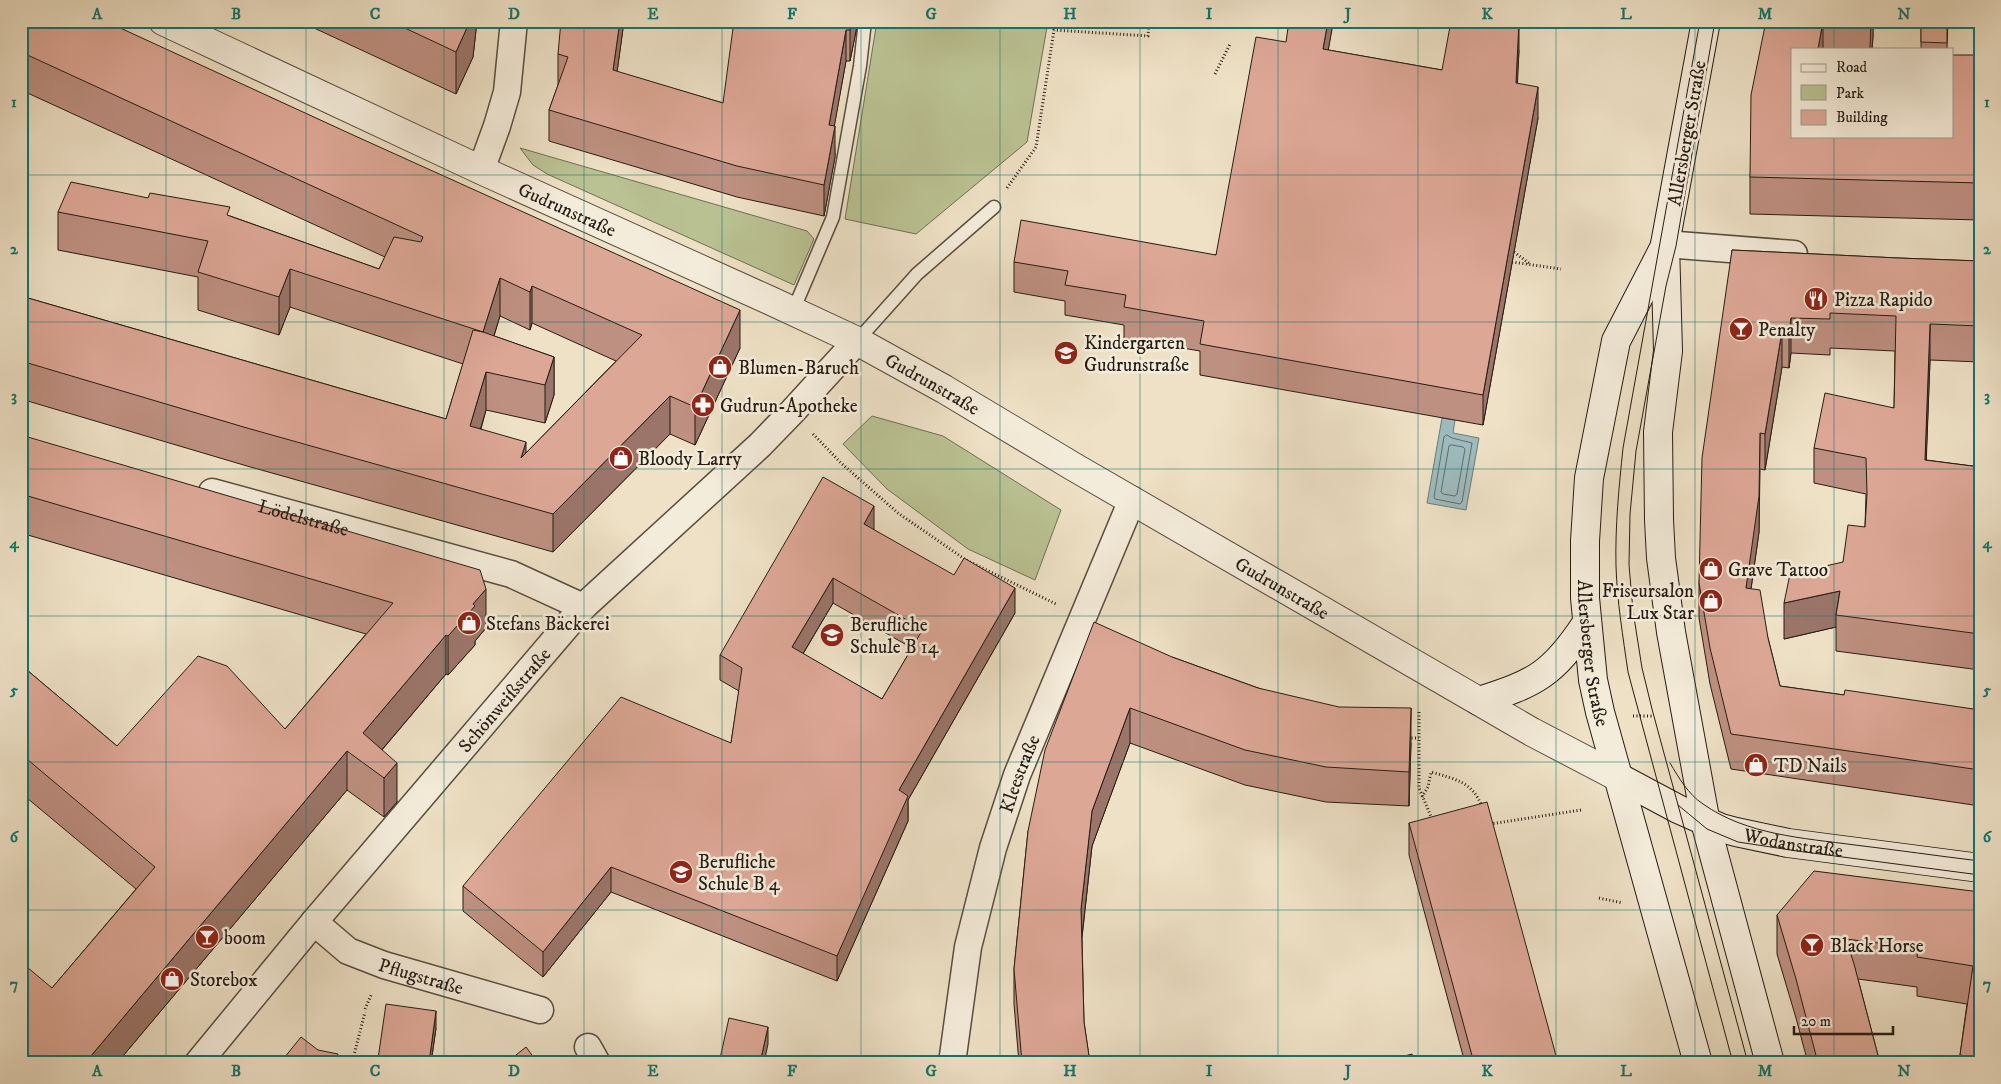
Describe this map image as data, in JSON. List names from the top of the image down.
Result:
{
  "streets": {
    "main road": ["Allersberger Straße", "Gudrunstraße", "Wodanstraße"],
    "street": [
      "Lödelstraße",
      "Schönweißstraße",
      "Kleestraße",
      "Pflugstraße"
    ]
  },
  "crossings": [
    ["Allersberger Straße", "Gudrunstraße"],
    ["Allersberger Straße", "Wodanstraße"],
    ["Gudrunstraße", "Schönweißstraße"],
    ["Gudrunstraße", "Kleestraße"],
    ["Gudrunstraße", "Wodanstraße"],
    ["Lödelstraße", "Schönweißstraße"],
    ["Schönweißstraße", "Pflugstraße"]
  ],
  "places": {
    "restaurant": ["Pizza Rapido"],
    "bar": ["Penalty", "boom", "Black Horse"],
    "school or university": ["Kindergarten Gudrunstraße", "Berufliche Schule B 14", "Berufliche Schule B 4"],
    "shop": [
      "Blumen-Baruch",
      "Bloody Larry",
      "Grave Tattoo",
      "Friseursalon Lux Star",
      "Stefans Bäckerei",
      "TD Nails",
      "Storebox"
    ],
    "pharmacy": ["Gudrun-Apotheke"]
  },
  "legend": ["Road", "Park", "Building"],
  "scale_bar": "20 m",
  "grid": {
    "columns": [
      "A",
      "B",
      "C",
      "D",
      "E",
      "F",
      "G",
      "H",
      "I",
      "J",
      "K",
      "L",
      "M",
      "N"
    ],
    "rows": [
      "1",
      "2",
      "3",
      "4",
      "5",
      "6",
      "7"
    ]
  }
}
